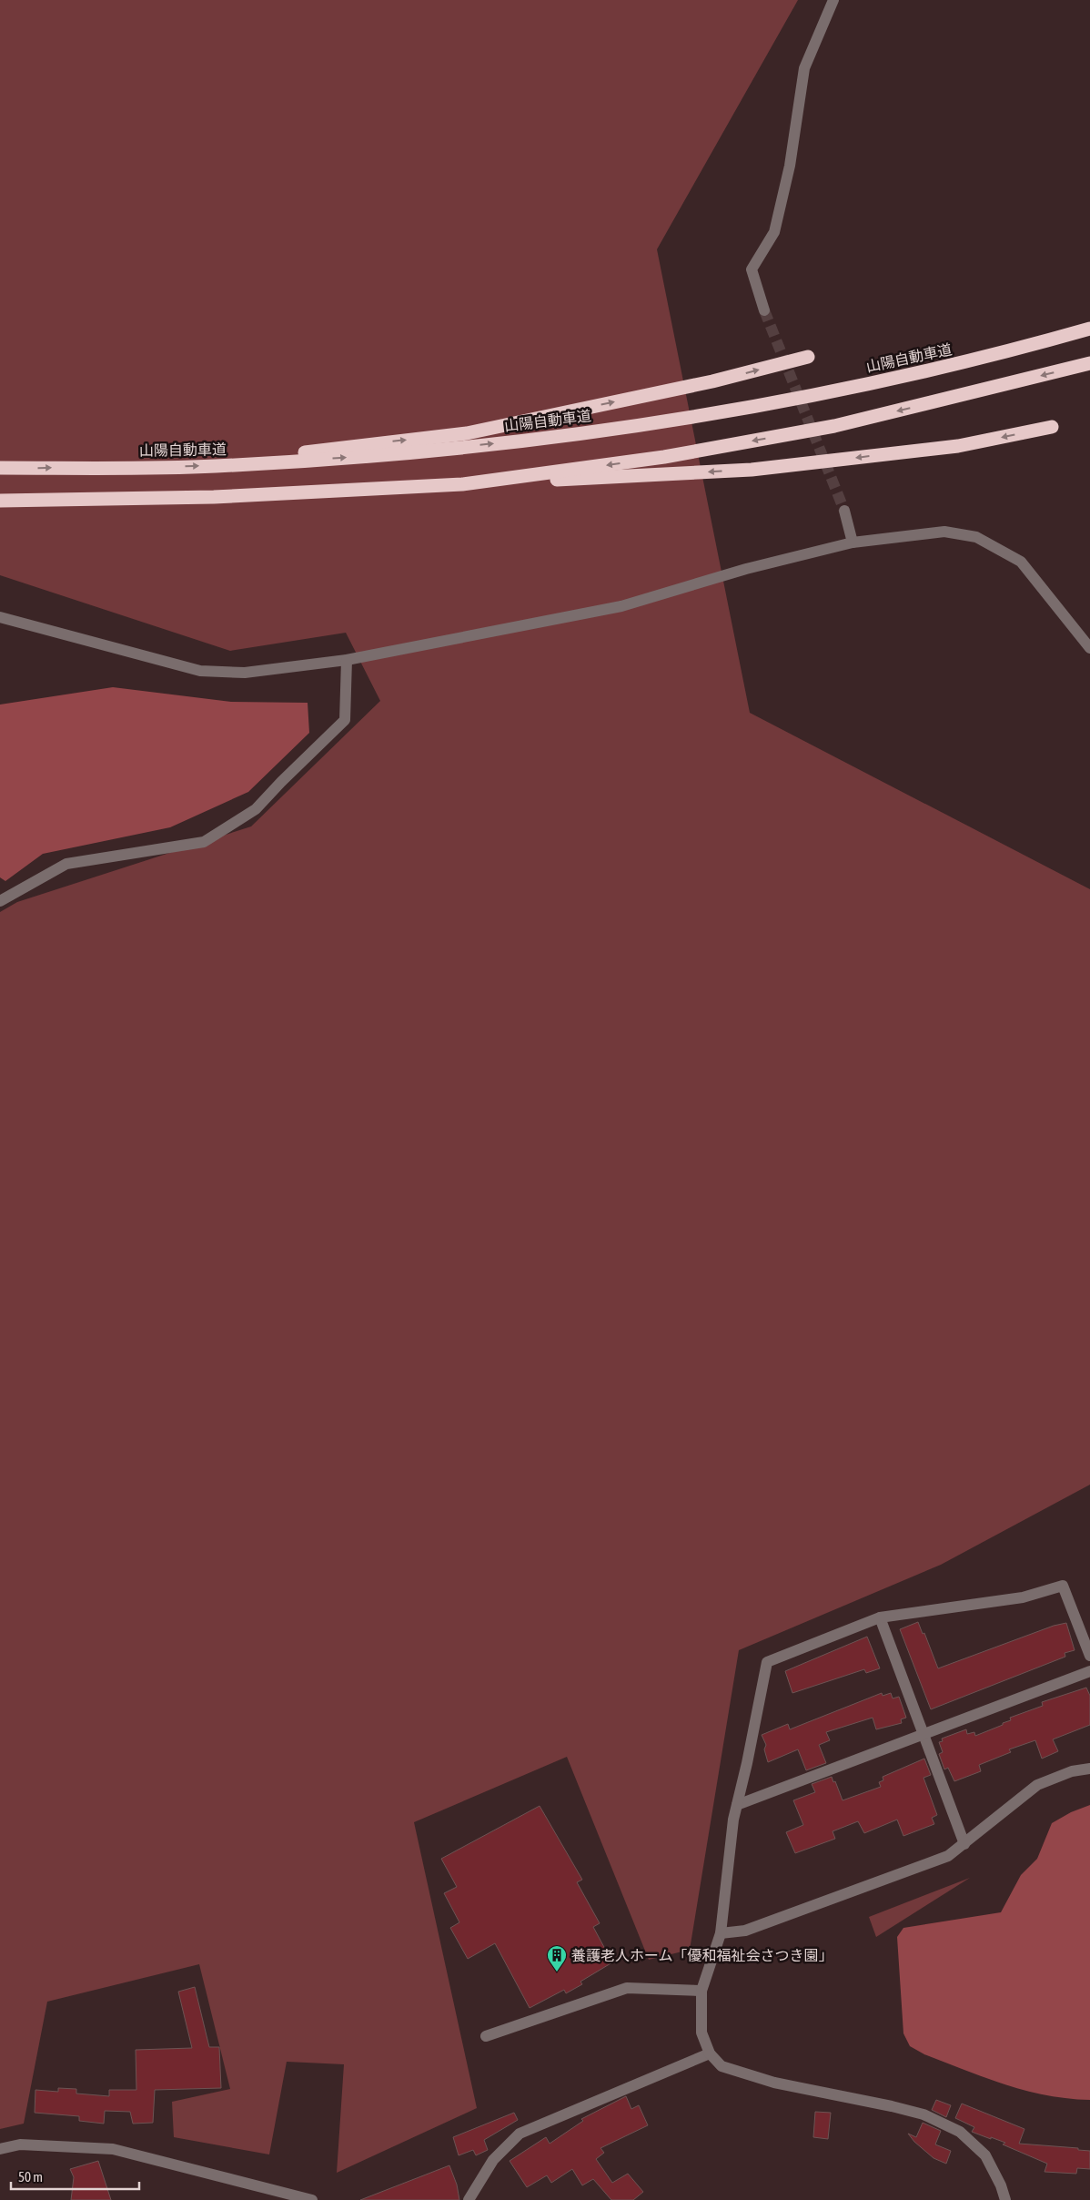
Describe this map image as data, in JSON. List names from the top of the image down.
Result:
{
  "streets": {
    "highway": ["山陽自動車道"]
  },
  "places": {
    "building": ["養護老人ホーム「優和福祉会さつき園」"]
  },
  "scale_bar": "50 m"
}
